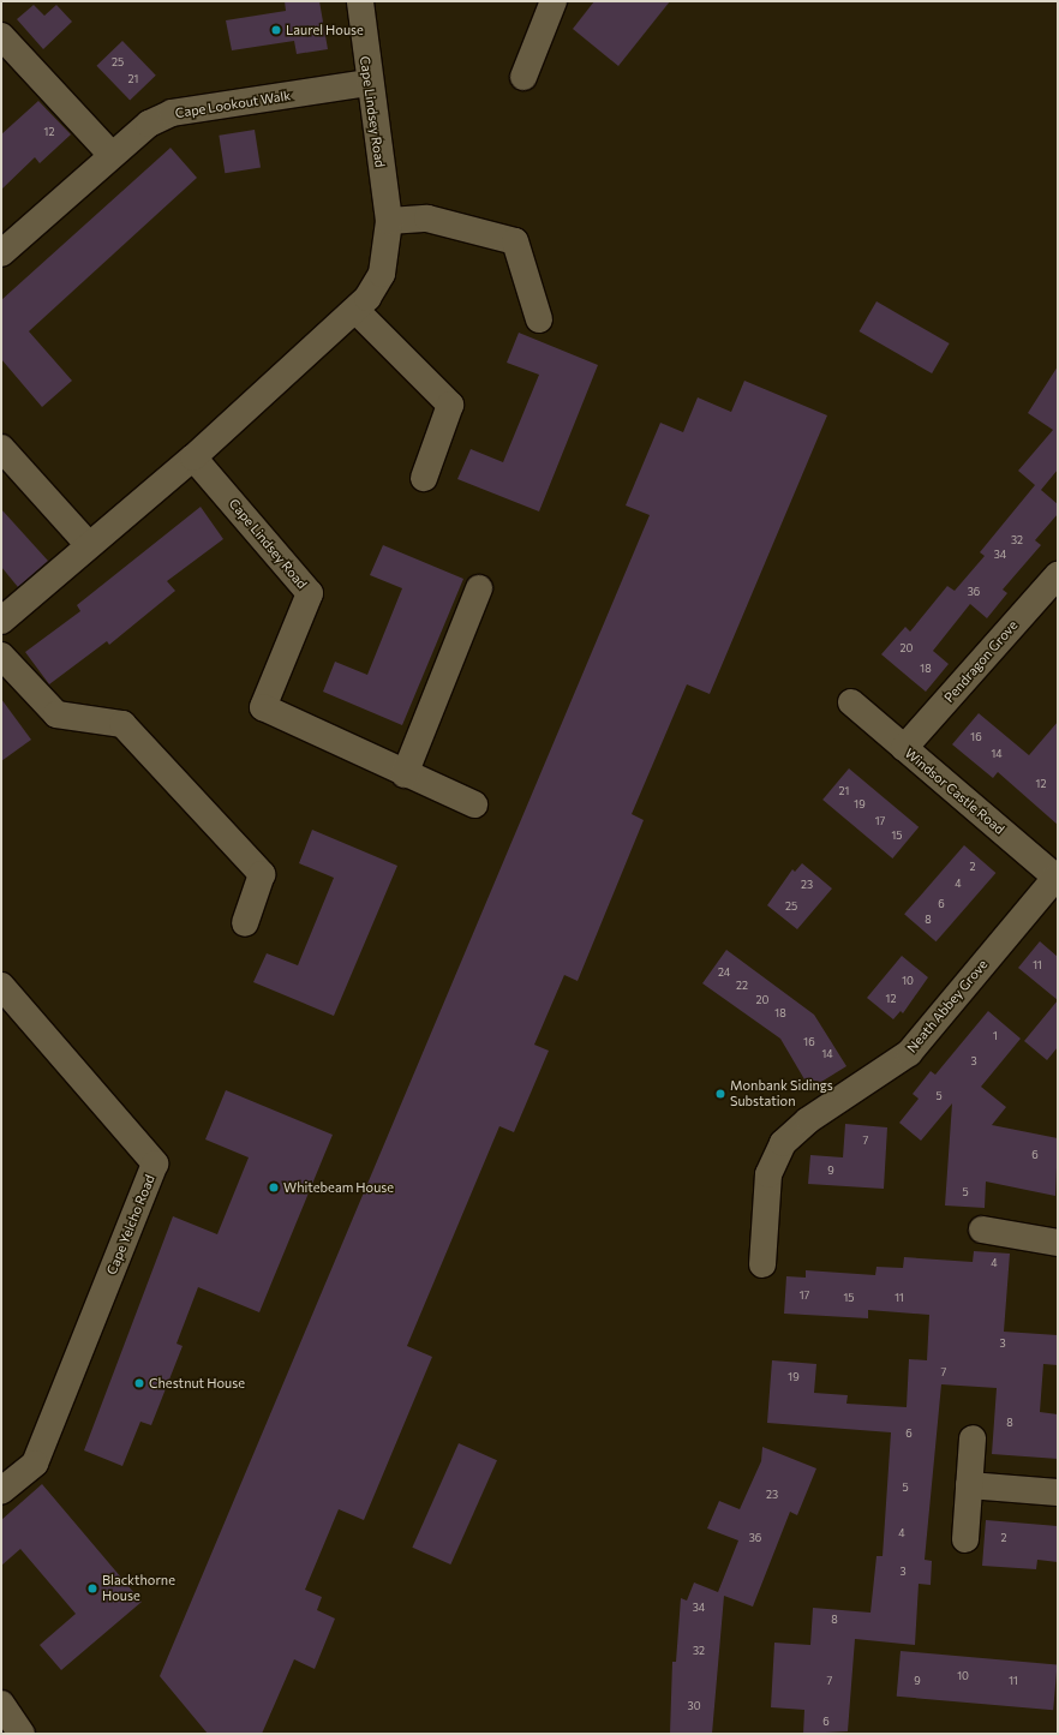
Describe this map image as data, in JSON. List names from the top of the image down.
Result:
{
  "streets": {
    "street": [
      "Cape Lookout Walk",
      "Cape Lindsey Road",
      "Pendragon Grove",
      "Windsor Castle Road",
      "Neath Abbey Grove",
      "Cape Yelcho Road"
    ]
  },
  "crossings": [
    ["Cape Lookout Walk", "Cape Lindsey Road"],
    ["Pendragon Grove", "Windsor Castle Road"],
    ["Windsor Castle Road", "Neath Abbey Grove"]
  ],
  "places": [
    "Laurel House",
    "Monbank Sidings Substation",
    "Whitebeam House",
    "Chestnut House",
    "Blackthorne House"
  ],
  "house_numbers": [
    "25",
    "21",
    "12",
    "32",
    "34",
    "36",
    "20",
    "18",
    "16",
    "14",
    "12",
    "21",
    "19",
    "17",
    "15",
    "2",
    "4",
    "23",
    "6",
    "25",
    "8",
    "11",
    "24",
    "10",
    "22",
    "12",
    "20",
    "18",
    "1",
    "16",
    "14",
    "3",
    "5",
    "7",
    "6",
    "9",
    "5",
    "4",
    "17",
    "15",
    "11",
    "3",
    "7",
    "19",
    "8",
    "6",
    "5",
    "23",
    "4",
    "36",
    "2",
    "3",
    "34",
    "8",
    "32",
    "10",
    "7",
    "9",
    "11",
    "30",
    "6"
  ]
}
